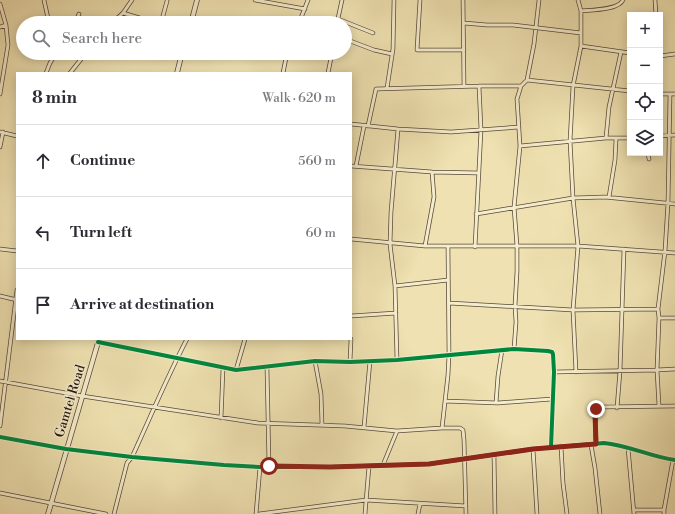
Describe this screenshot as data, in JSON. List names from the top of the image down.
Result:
{
  "streets": {
    "street": ["Gamtel Road"]
  },
  "page": {
    "map_buttons": ["+", "−"],
    "search": "Search here",
    "heading": ["8 min", "Walk · 620 m"],
    "list": [
      ["Continue", "560 m"],
      ["Turn left", "60 m"],
      "Arrive at destination"
    ]
  }
}
